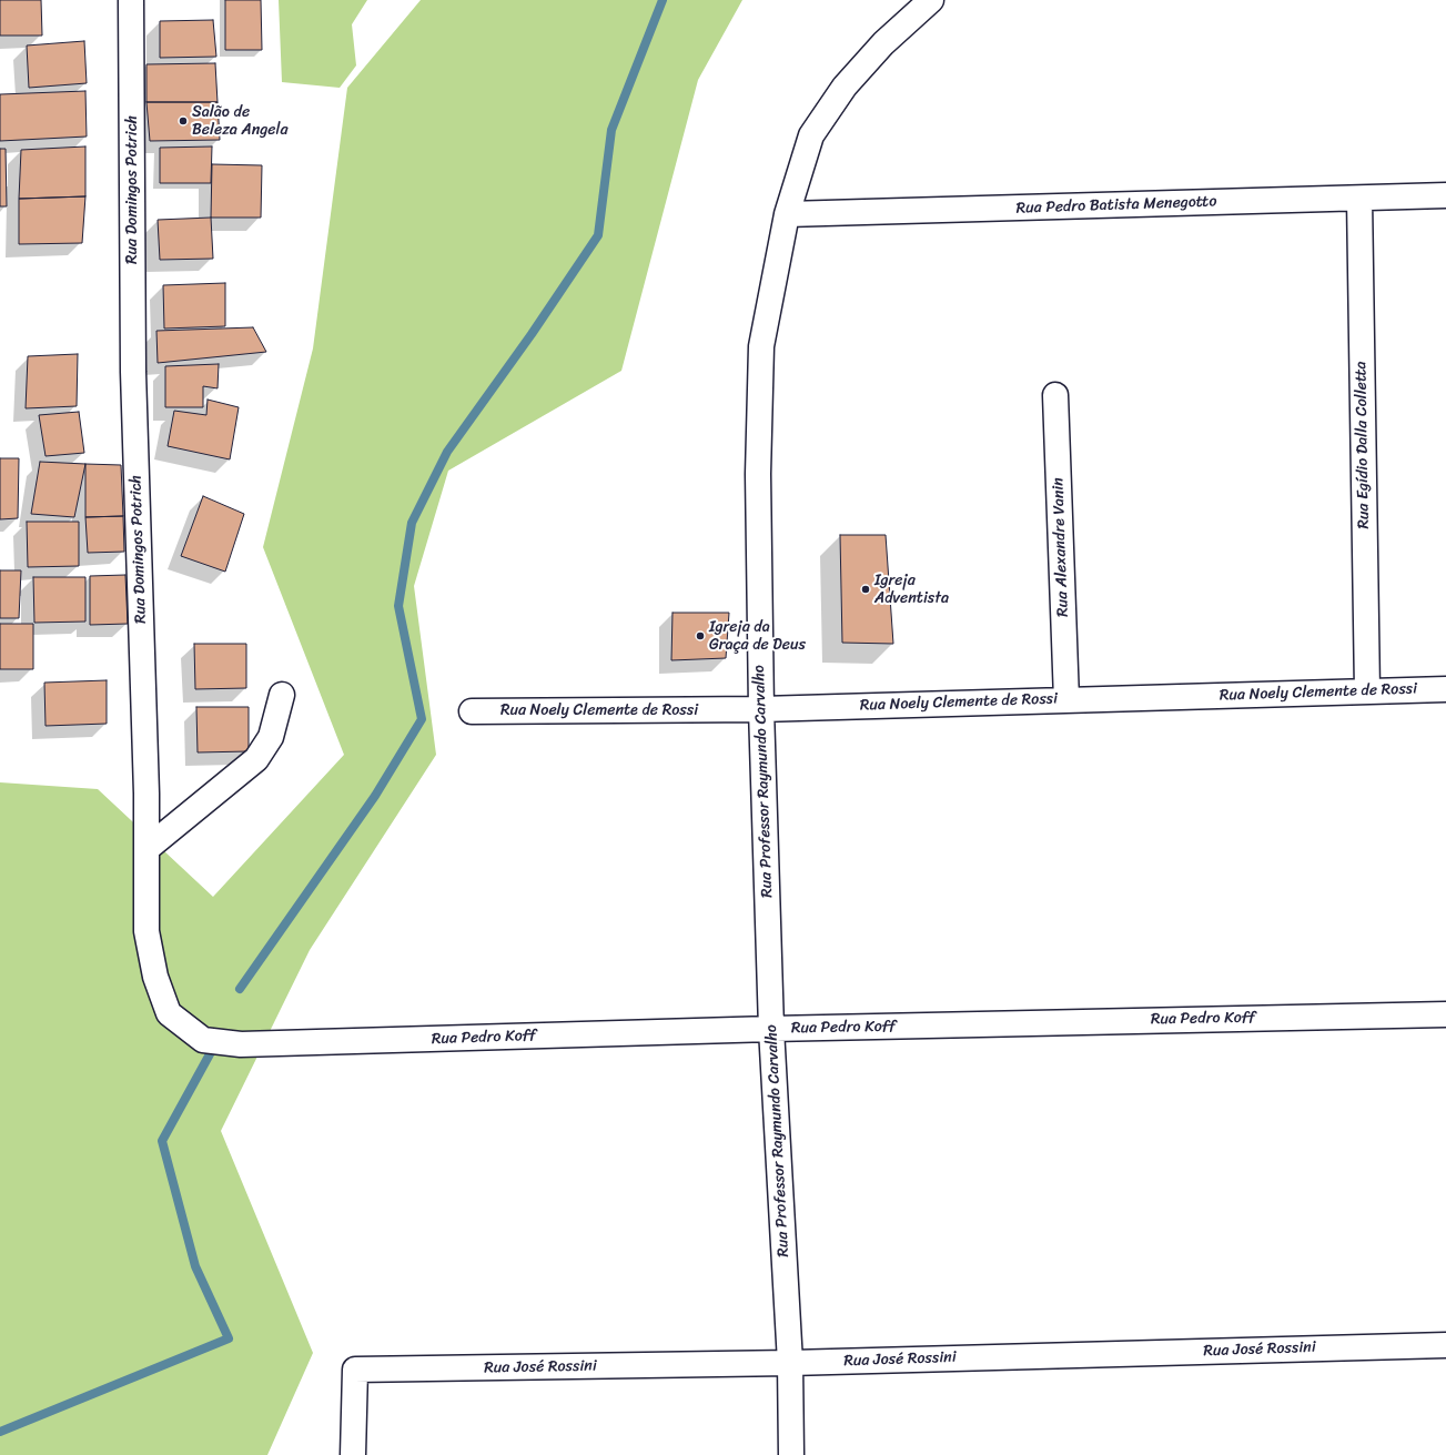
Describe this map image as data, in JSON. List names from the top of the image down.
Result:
{
  "streets": {
    "street": [
      "Rua Domingos Potrich",
      "Rua Pedro Batista Menegotto",
      "Rua Egídio Dalla Colletta",
      "Rua Alexandre Vanin",
      "Rua Noely Clemente de Rossi",
      "Rua Professor Raymundo Carvalho",
      "Rua Pedro Koff",
      "Rua José Rossini"
    ]
  },
  "crossings": [
    ["Rua Domingos Potrich", "Rua Pedro Koff"],
    ["Rua Pedro Batista Menegotto", "Rua Egídio Dalla Colletta"],
    ["Rua Pedro Batista Menegotto", "Rua Professor Raymundo Carvalho"],
    ["Rua Egídio Dalla Colletta", "Rua Noely Clemente de Rossi"],
    ["Rua Alexandre Vanin", "Rua Noely Clemente de Rossi"],
    ["Rua Noely Clemente de Rossi", "Rua Professor Raymundo Carvalho"],
    ["Rua Professor Raymundo Carvalho", "Rua Pedro Koff"],
    ["Rua Professor Raymundo Carvalho", "Rua José Rossini"]
  ],
  "places": ["Salão de Beleza Angela", "Igreja Adventista", "Igreja da Graça de Deus"]
}
